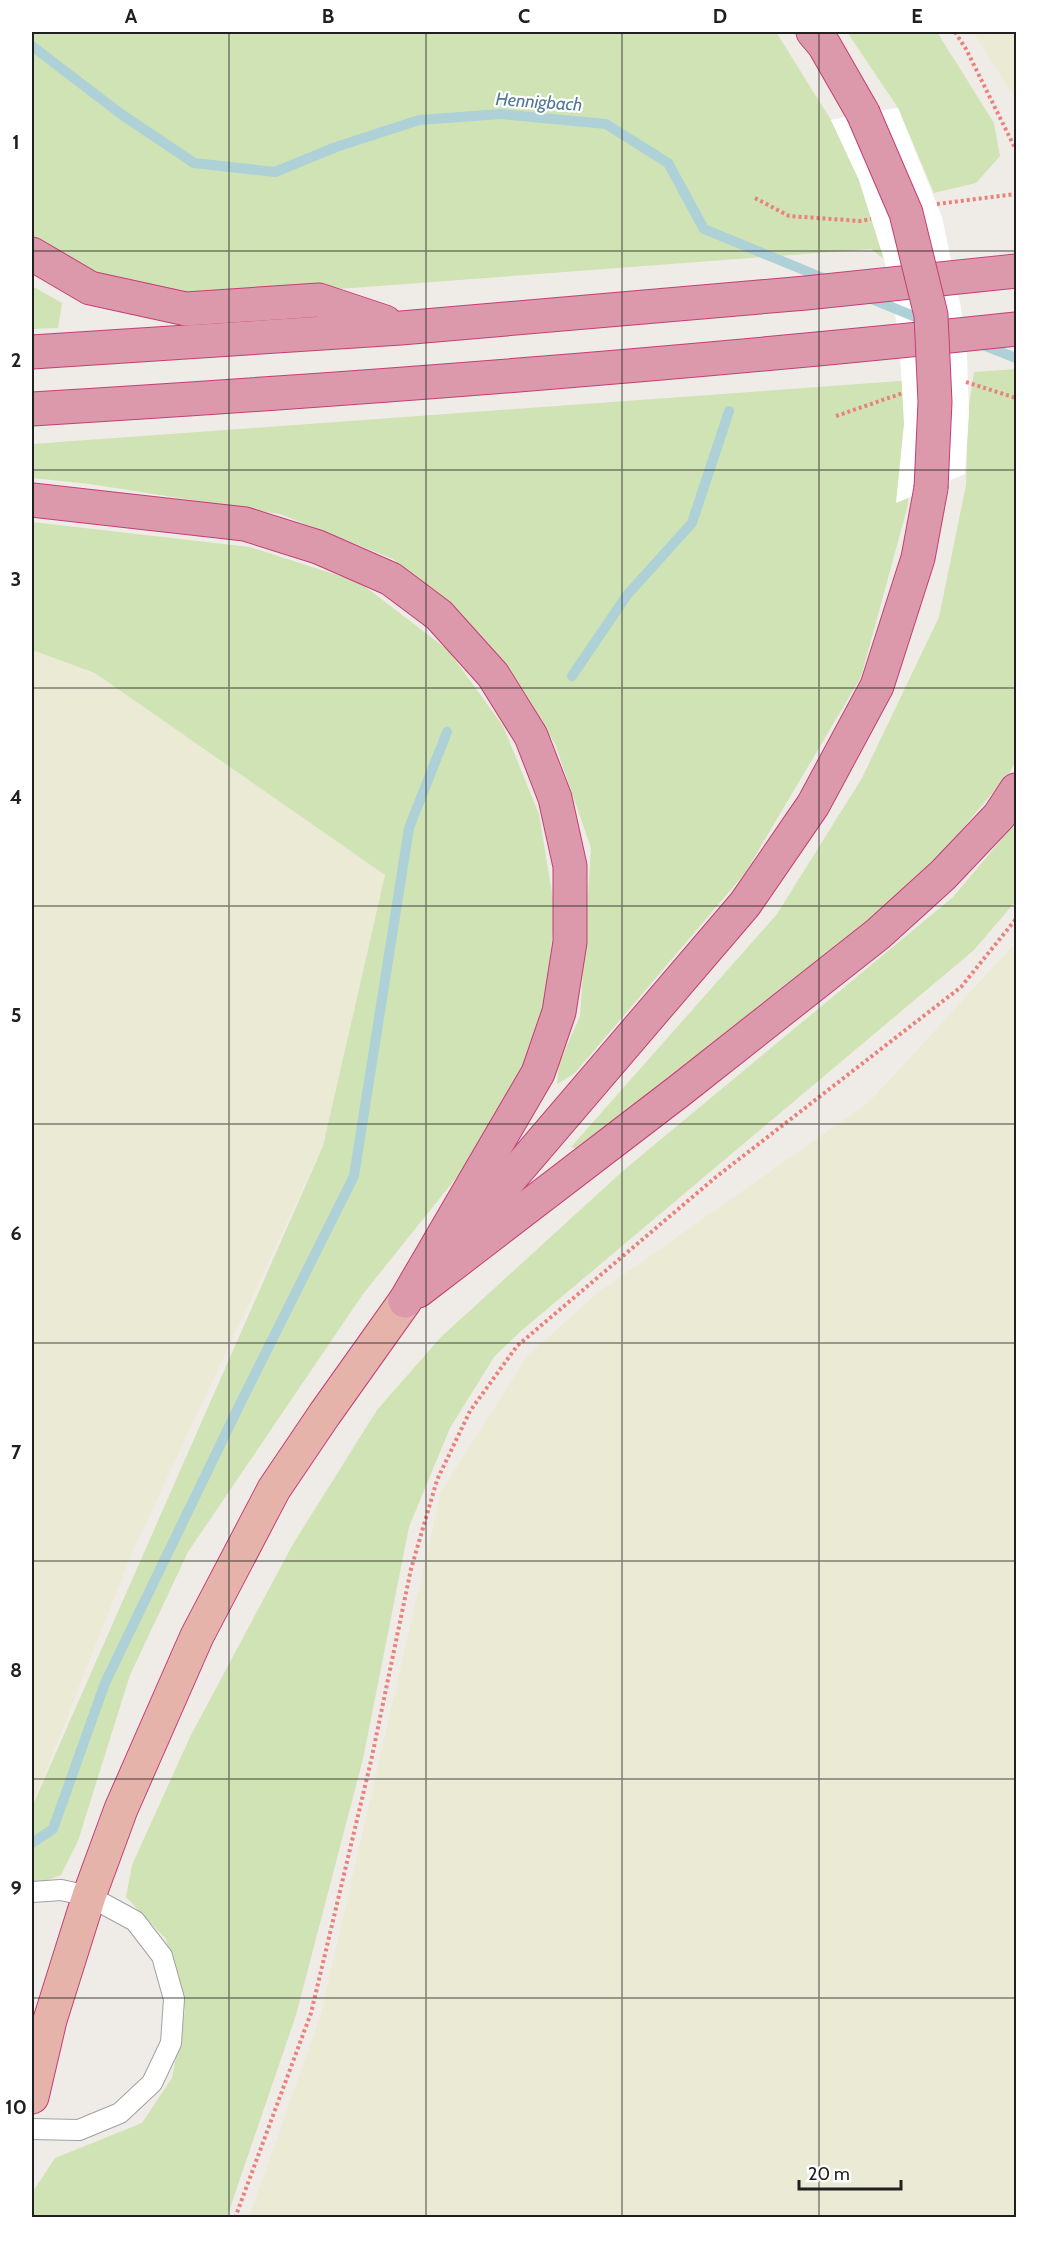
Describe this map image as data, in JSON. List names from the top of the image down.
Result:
{
  "water": ["Hennigbach"],
  "scale_bar": "20 m",
  "grid": {
    "columns": [
      "A",
      "B",
      "C",
      "D",
      "E"
    ],
    "rows": [
      "1",
      "2",
      "3",
      "4",
      "5",
      "6",
      "7",
      "8",
      "9",
      "10"
    ]
  }
}
